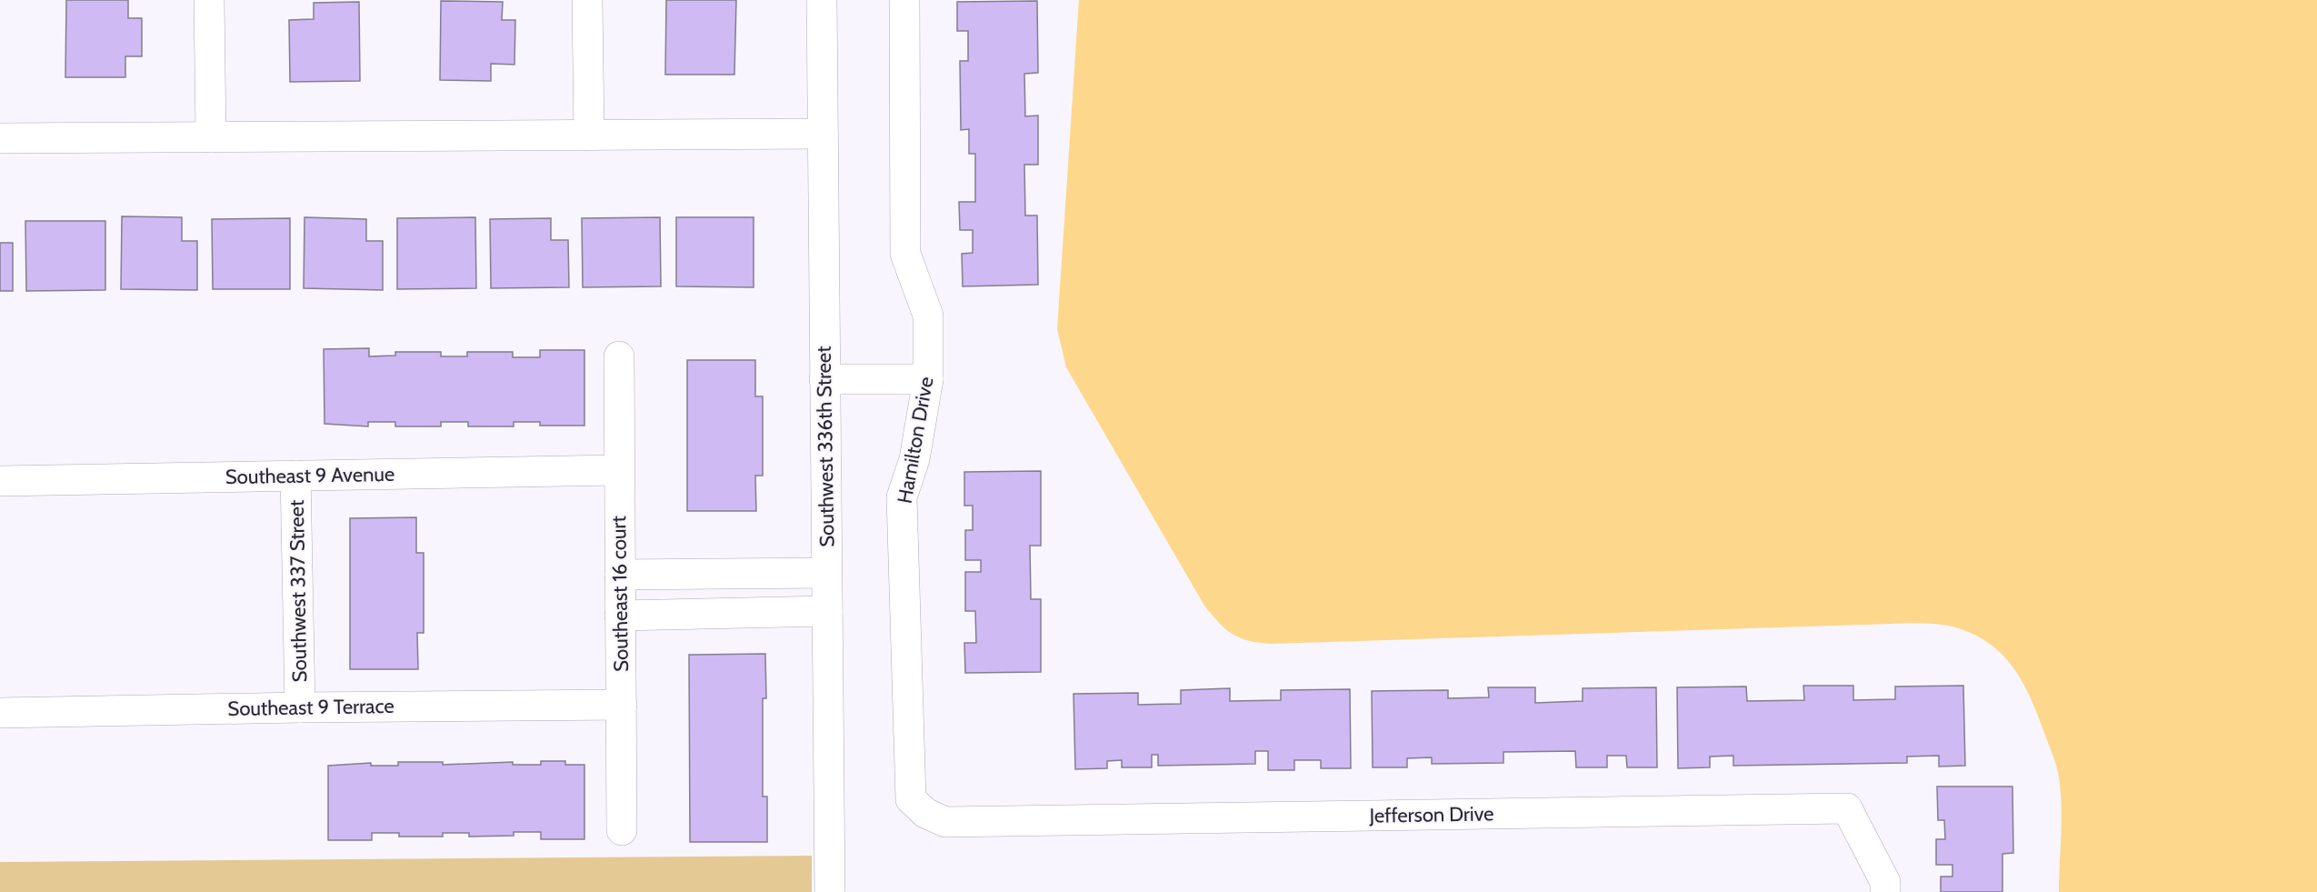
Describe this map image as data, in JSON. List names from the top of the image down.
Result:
{
  "streets": {
    "street": [
      "Hamilton Drive",
      "Southwest 336th Street",
      "Southeast 9 Avenue",
      "Southwest 337 Street",
      "Southeast 16 court",
      "Southeast 9 Terrace",
      "Jefferson Drive"
    ]
  },
  "crossings": [
    ["Hamilton Drive", "Jefferson Drive"],
    ["Southeast 9 Avenue", "Southwest 337 Street"],
    ["Southeast 9 Avenue", "Southeast 16 court"],
    ["Southwest 337 Street", "Southeast 9 Terrace"],
    ["Southeast 16 court", "Southeast 9 Terrace"]
  ]
}
